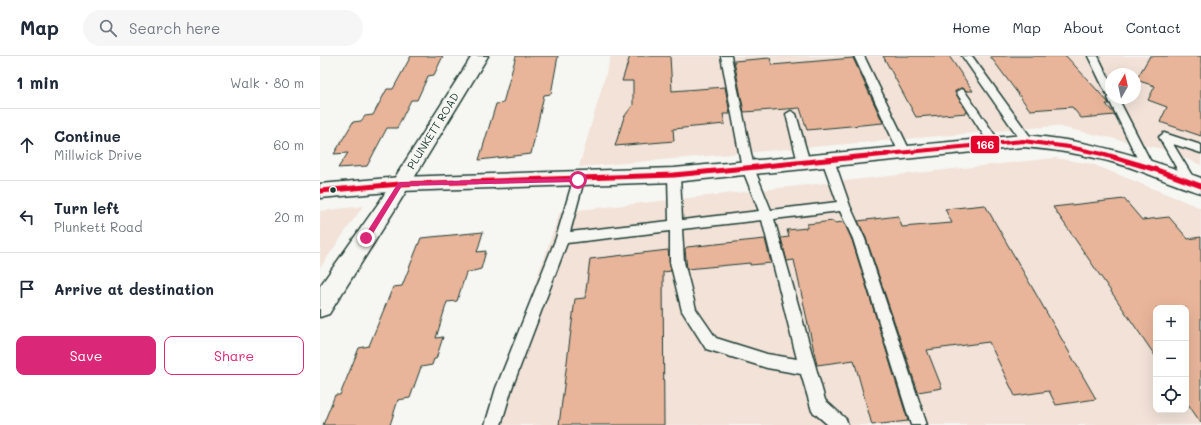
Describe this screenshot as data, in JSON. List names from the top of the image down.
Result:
{
  "streets": {
    "street": ["PLUNKETT ROAD"]
  },
  "lines": ["transit line 166"],
  "north": "top",
  "page": {
    "header": "Map",
    "search": "Search here",
    "nav": [
      "Home",
      "Map",
      "About",
      "Contact"
    ],
    "heading": ["1 min", "Walk · 80 m"],
    "list": [
      ["Continue", "Millwick Drive", "60 m"],
      ["Turn left", "Plunkett Road", "20 m"],
      "Arrive at destination"
    ],
    "map_buttons": ["+", "−"],
    "buttons": ["Save", "Share"]
  }
}
